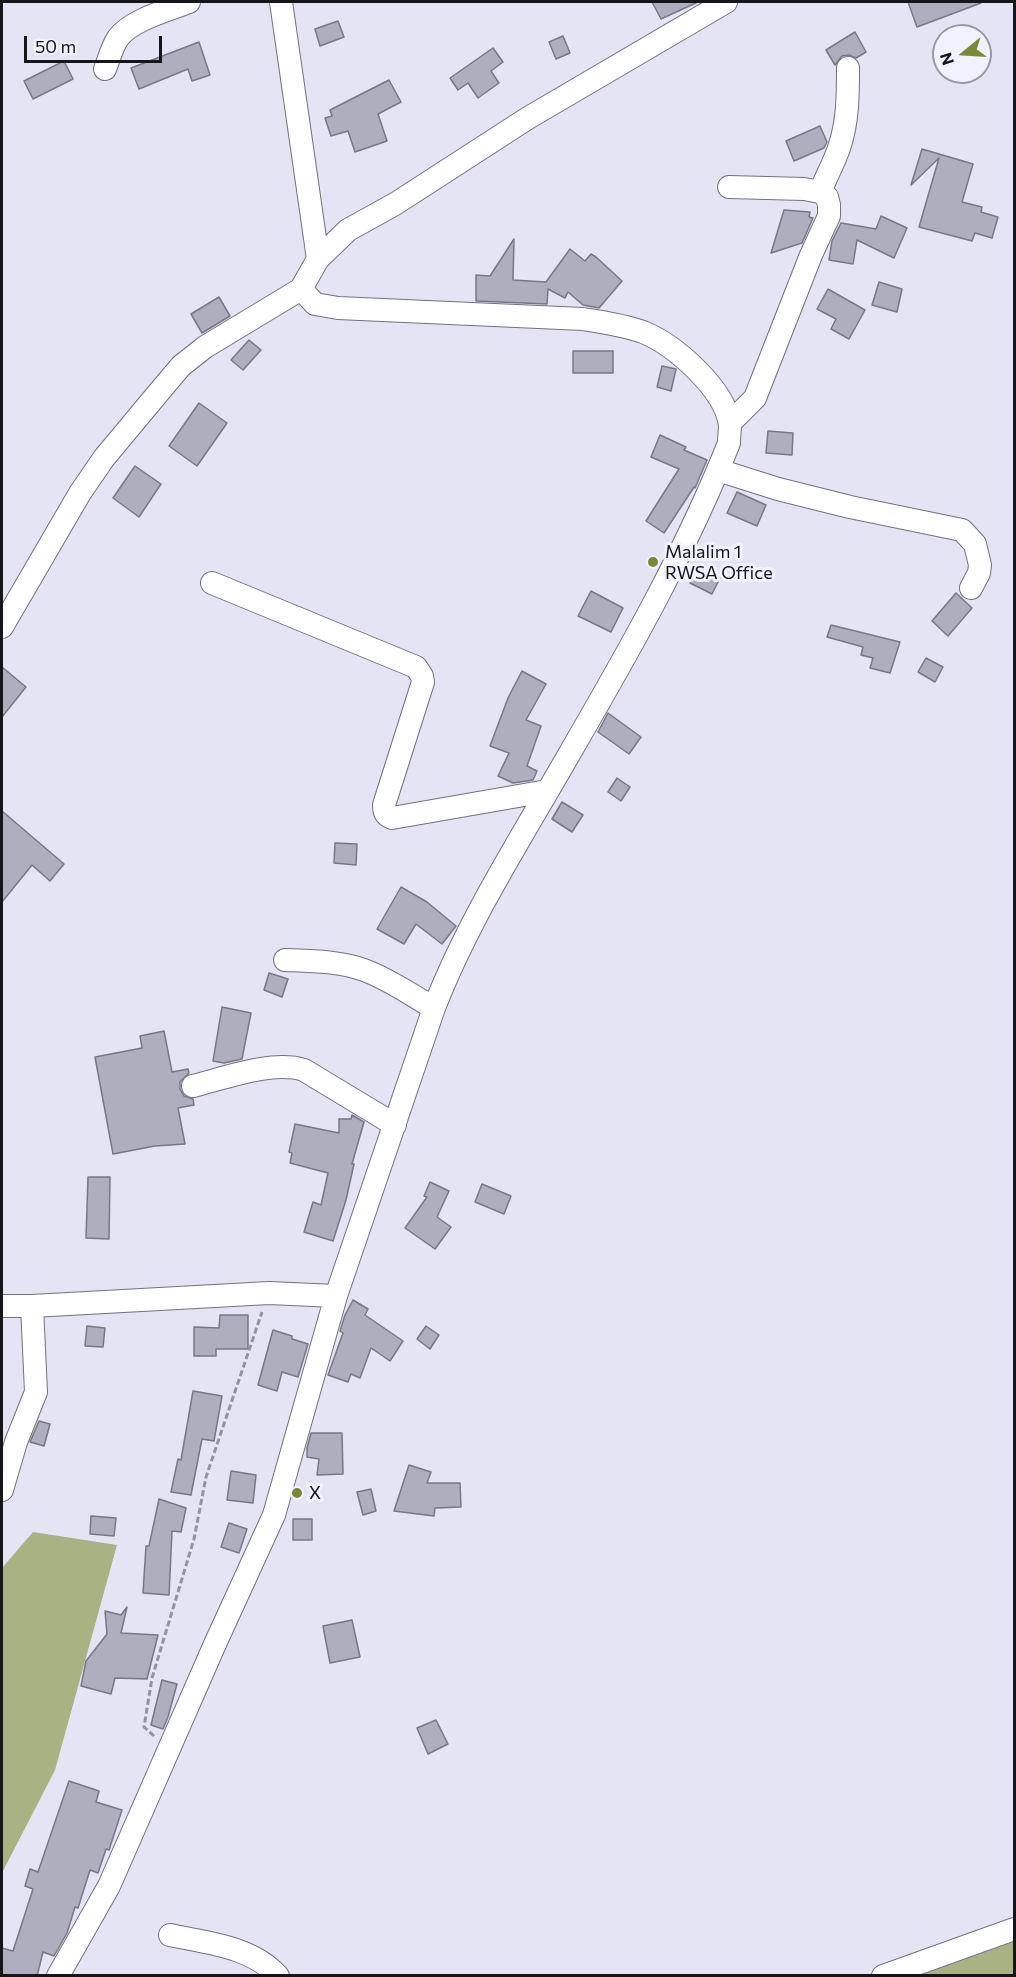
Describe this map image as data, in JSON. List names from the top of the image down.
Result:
{
  "places": ["Malalim 1 RWSA Office", "X"],
  "scale_bar": "50 m",
  "north": "left"
}
